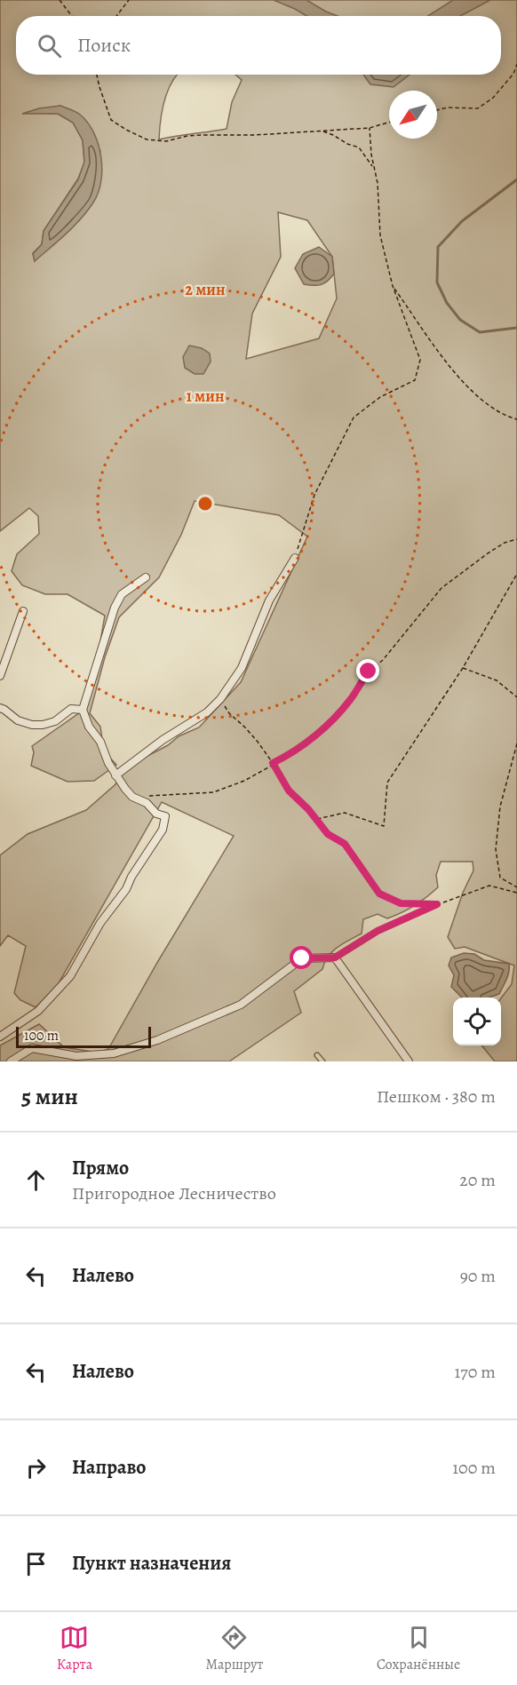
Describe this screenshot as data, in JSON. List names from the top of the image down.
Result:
{
  "scale_bar": "100 m",
  "north": "bottom left",
  "page": {
    "search": "Поиск",
    "scale": "100 m",
    "heading": ["5 мин", "Пешком · 380 m"],
    "list": [
      ["Прямо", "Пригородное Лесничество", "20 m"],
      ["Налево", "90 m"],
      ["Налево", "170 m"],
      ["Направо", "100 m"],
      "Пункт назначения"
    ],
    "nav": ["Карта", "Маршрут", "Сохранённые"]
  },
  "rings": ["2 мин", "1 мин"]
}
